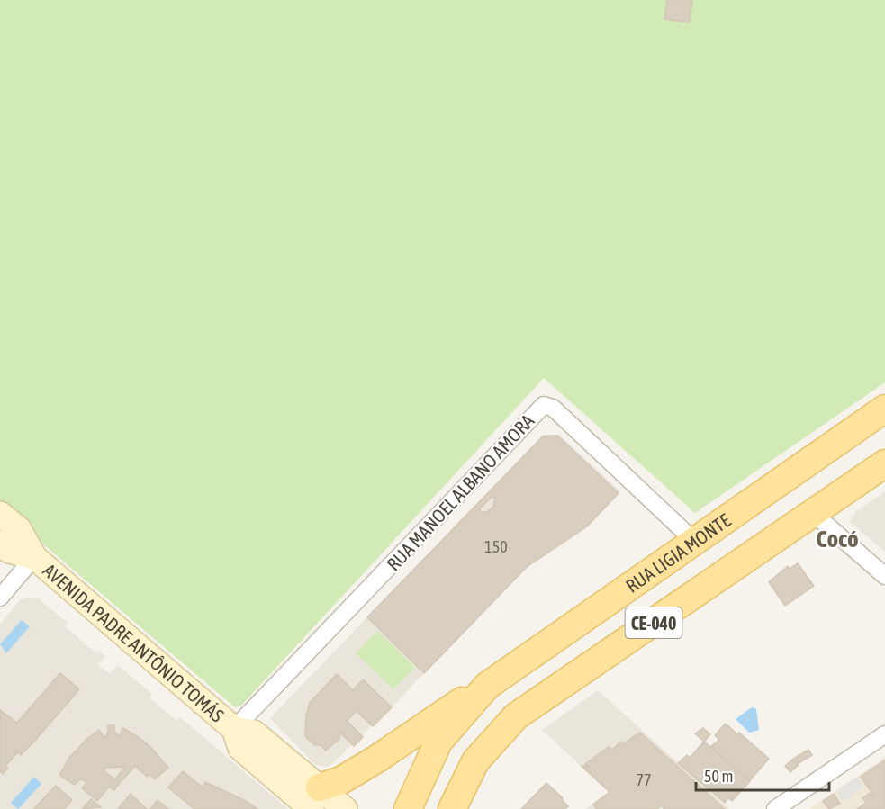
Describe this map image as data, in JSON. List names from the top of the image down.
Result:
{
  "streets": {
    "main road": ["RUA LIGIA MONTE", "CE-040"],
    "street": ["RUA MANOEL ALBANO AMORA", "AVENIDA PADRE ANTÔNIO TOMÁS"]
  },
  "crossings": [
    ["RUA MANOEL ALBANO AMORA", "RUA LIGIA MONTE"],
    ["RUA MANOEL ALBANO AMORA", "AVENIDA PADRE ANTÔNIO TOMÁS"]
  ],
  "districts": ["Cocó"],
  "house_numbers": ["150", "77"],
  "scale_bar": "50 m"
}
